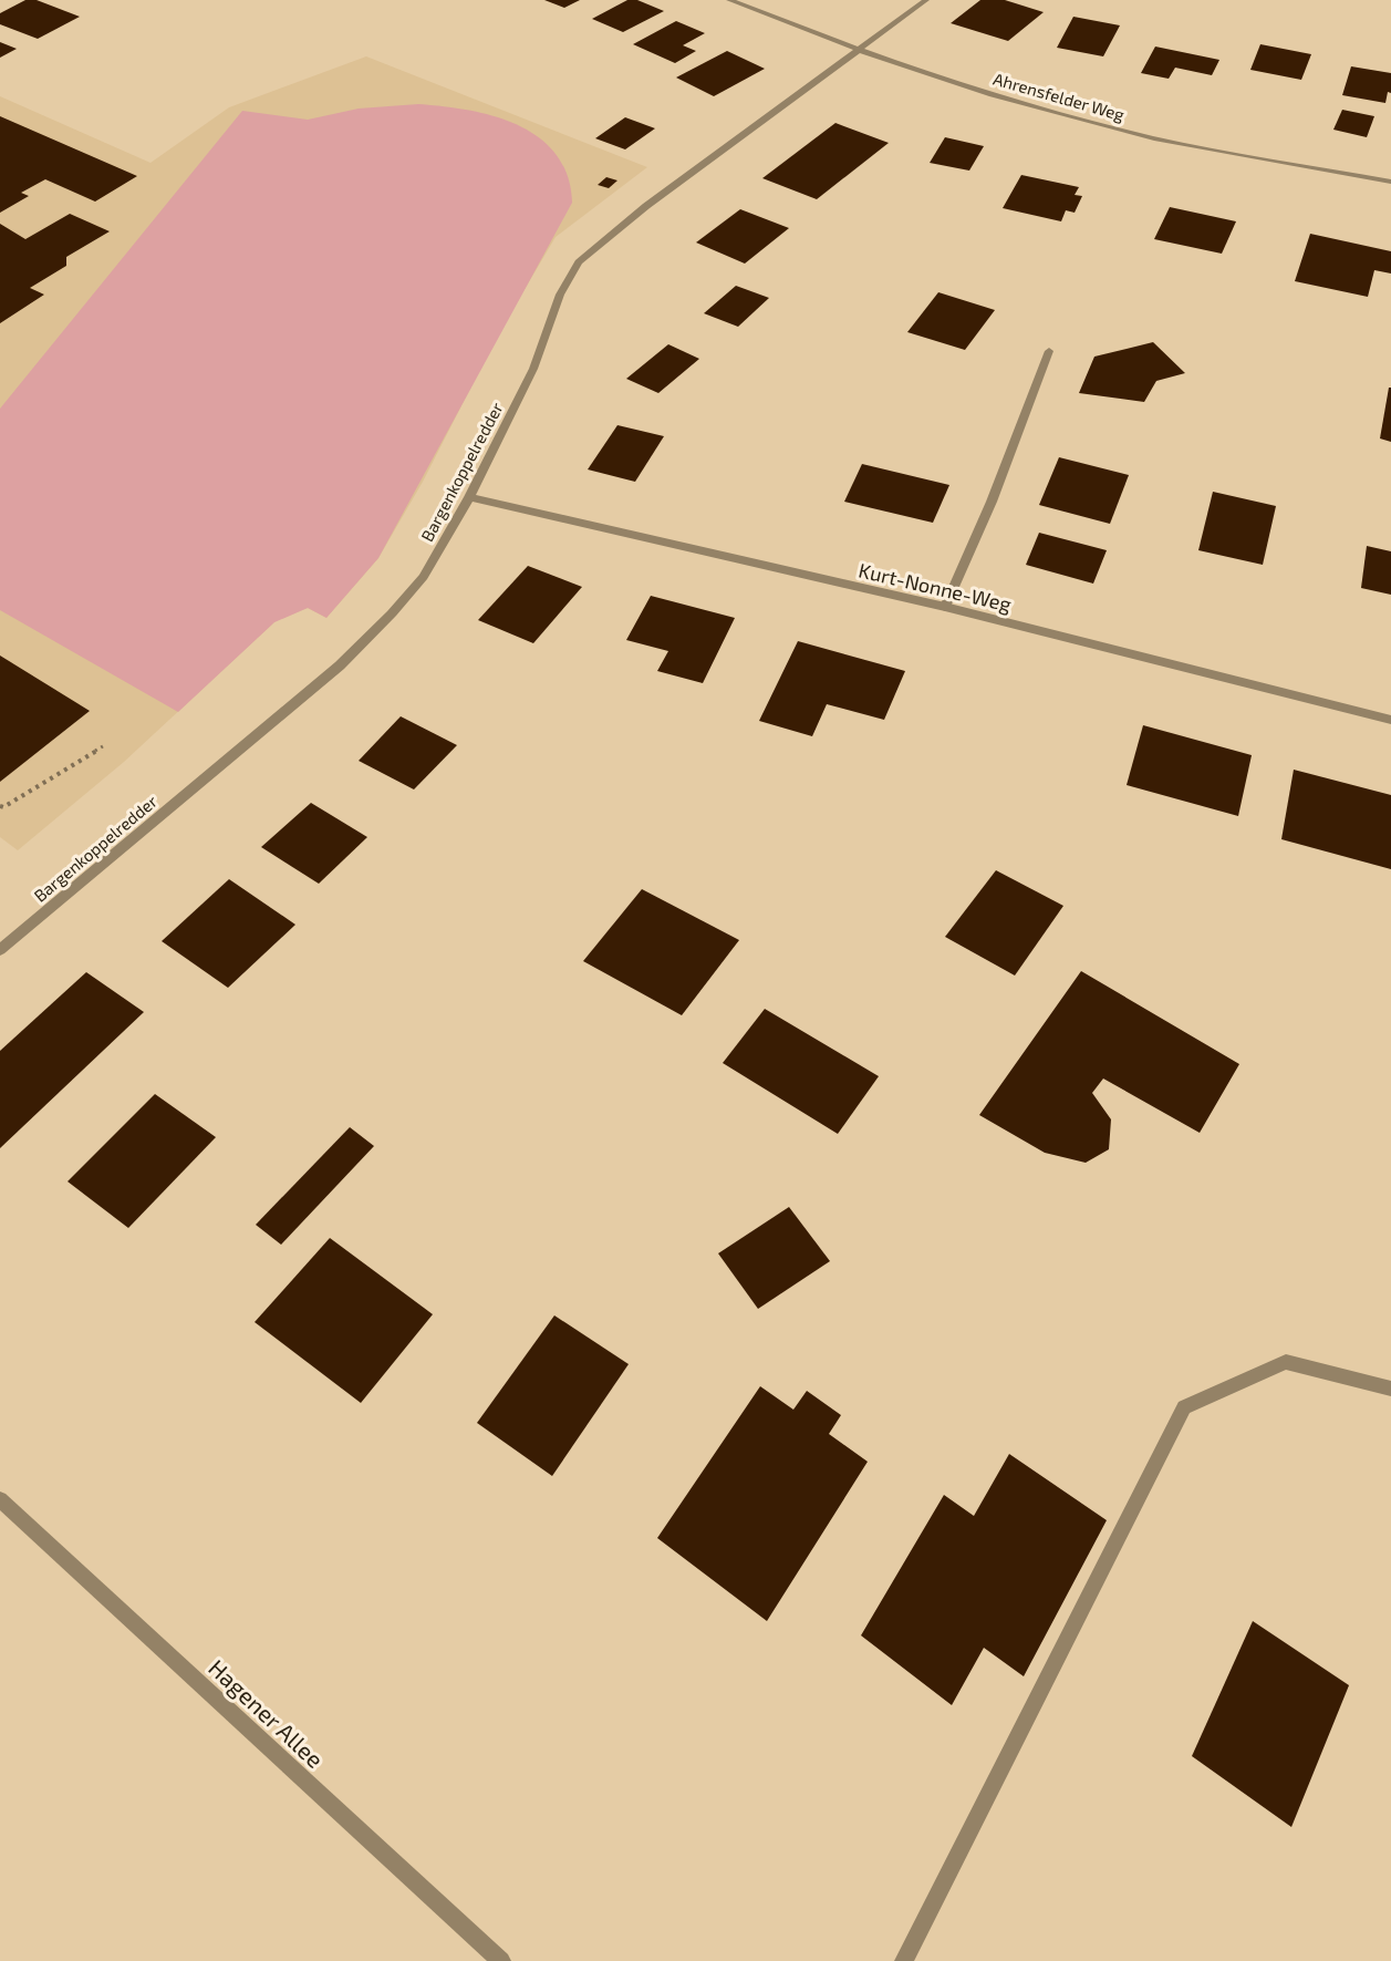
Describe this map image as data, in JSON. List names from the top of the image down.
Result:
{
  "streets": {
    "street": [
      "Ahrensfelder Weg",
      "Bargenkoppelredder",
      "Kurt-Nonne-Weg",
      "Hagener Allee"
    ]
  },
  "crossings": [
    ["Ahrensfelder Weg", "Bargenkoppelredder"],
    ["Bargenkoppelredder", "Kurt-Nonne-Weg"]
  ]
}
